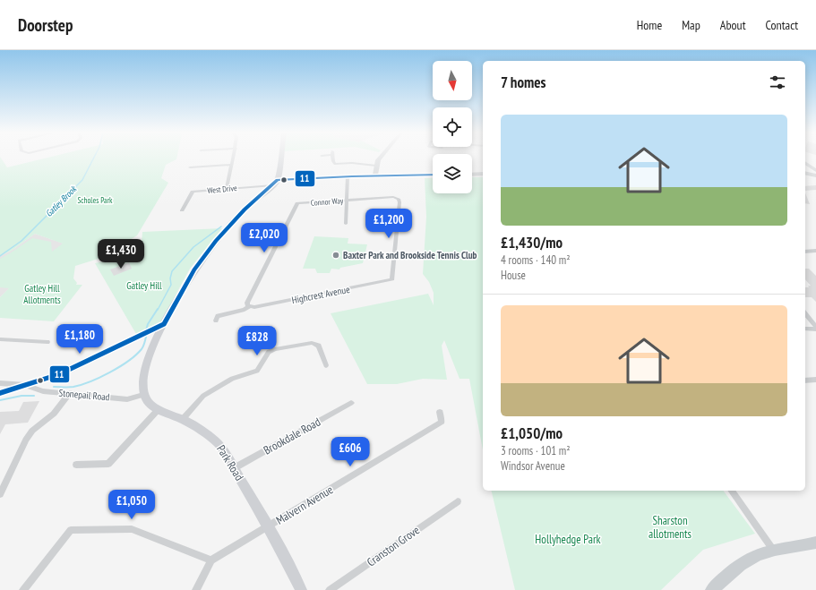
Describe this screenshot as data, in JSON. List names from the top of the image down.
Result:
{
  "streets": {
    "main road": ["Park Road"],
    "street": [
      "West Drive",
      "Connor Way",
      "Highcrest Avenue",
      "Stonepail Road",
      "Brookdale Road",
      "Malvern Avenue",
      "Cranston Grove"
    ]
  },
  "crossings": [
    ["Connor Way", "Highcrest Avenue"],
    ["Stonepail Road", "Park Road"],
    ["Brookdale Road", "Park Road"],
    ["Park Road", "Malvern Avenue"]
  ],
  "water": ["Gatley Brook"],
  "parks": [
    "Scholes Park",
    "Gatley Hill",
    "Gatley Hill Allotments",
    "Sharston allotments",
    "Hollyhedge Park"
  ],
  "places": ["Baxter Park and Brookside Tennis Club"],
  "lines": ["transit line 11"],
  "north": "bottom",
  "page": {
    "header": "Doorstep",
    "nav": [
      "Home",
      "Map",
      "About",
      "Contact"
    ],
    "heading": "7 homes",
    "list": [
      {
        "name": "£1,430/mo",
        "note": "4 rooms · 140 m² · House"
      },
      {
        "name": "£1,050/mo",
        "note": "3 rooms · 101 m² · Windsor Avenue"
      }
    ],
    "price": [
      "£1,200",
      "£2,020",
      "£1,430",
      "£1,180",
      "£828",
      "£606",
      "£1,050"
    ]
  }
}
